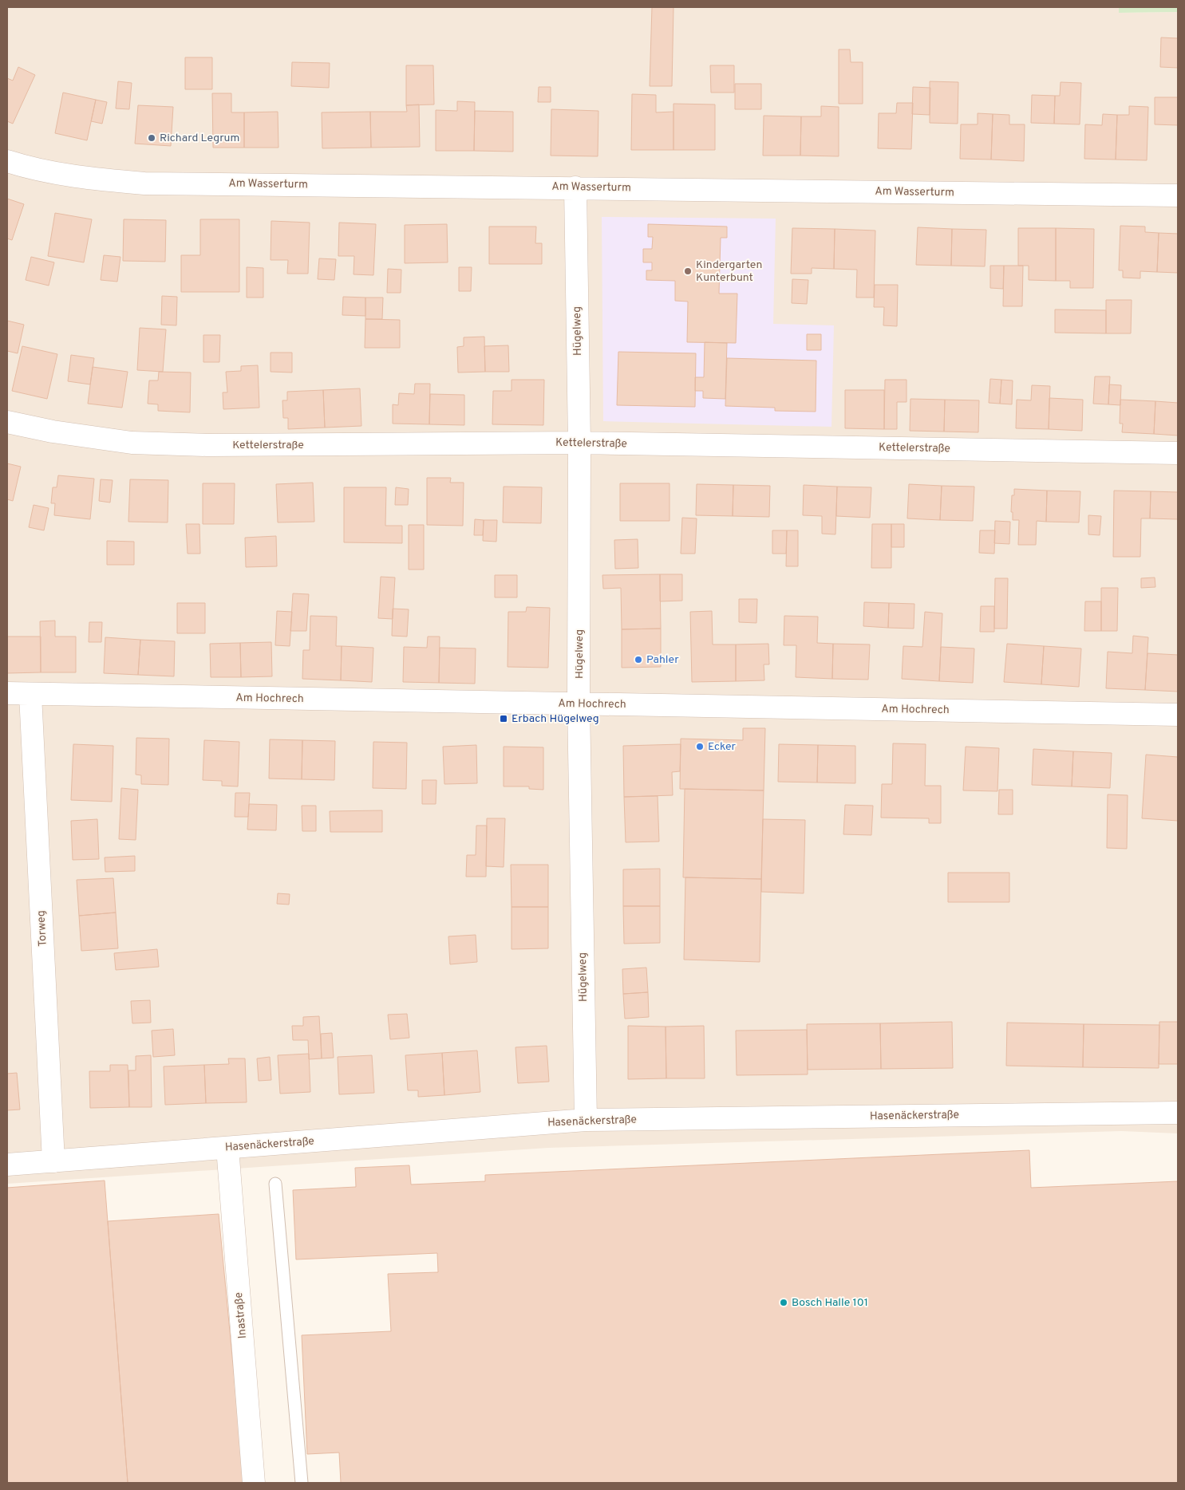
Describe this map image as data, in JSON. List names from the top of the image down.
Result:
{
  "streets": {
    "street": [
      "Am Wasserturm",
      "Hügelweg",
      "Kettelerstraße",
      "Am Hochrech",
      "Torweg",
      "Hasenäckerstraße",
      "Inastraße"
    ]
  },
  "crossings": [
    ["Am Wasserturm", "Hügelweg"],
    ["Hügelweg", "Kettelerstraße"],
    ["Hügelweg", "Am Hochrech"],
    ["Hügelweg", "Hasenäckerstraße"],
    ["Am Hochrech", "Torweg"],
    ["Torweg", "Hasenäckerstraße"],
    ["Hasenäckerstraße", "Inastraße"]
  ],
  "places": {
    "other": [
      "Richard Legrum",
      "Kindergarten Kunterbunt",
      "Pahler",
      "Ecker",
      "Bosch Halle 101"
    ],
    "transit": ["Erbach Hügelweg"]
  }
}
